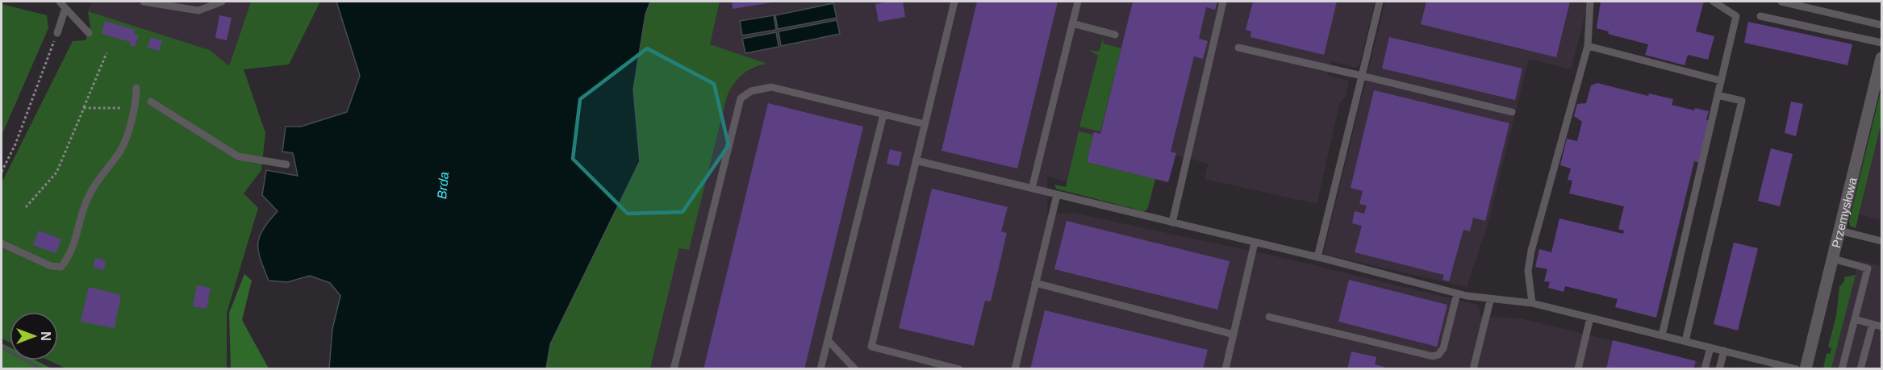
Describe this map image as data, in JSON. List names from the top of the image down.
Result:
{
  "streets": {
    "street": ["Przemysłowa"]
  },
  "water": ["Brda"],
  "north": "right"
}
